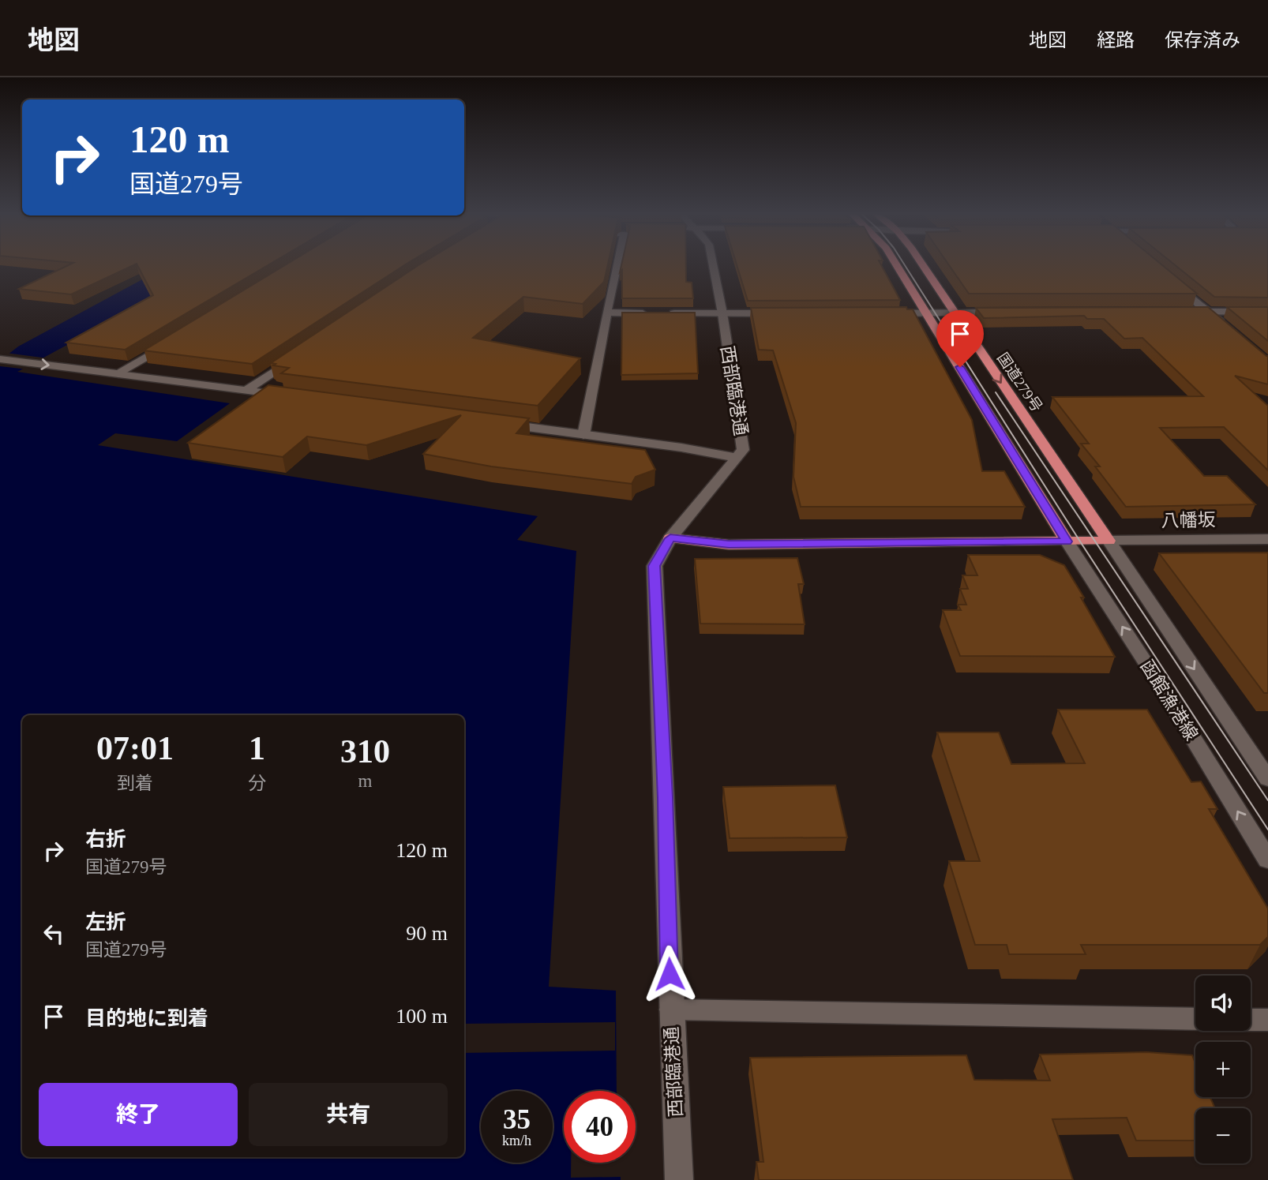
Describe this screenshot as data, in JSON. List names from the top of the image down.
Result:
{
  "streets": {
    "highway": ["国道279号"],
    "street": ["西部臨港通", "八幡坂", "函館漁港線"]
  },
  "crossings": [
    ["国道279号", "八幡坂"],
    ["国道279号", "函館漁港線"],
    ["八幡坂", "函館漁港線"]
  ],
  "page": {
    "header": "地図",
    "nav": ["地図", "経路", "保存済み"],
    "turn": ["120 m", "国道279号"],
    "eta": [
      "07:01",
      "到着",
      "1",
      "分",
      "310",
      "m"
    ],
    "list": [
      {
        "name": "右折",
        "note": "国道279号",
        "value": "120 m"
      },
      {
        "name": "左折",
        "note": "国道279号",
        "value": "90 m"
      },
      {
        "name": "目的地に到着",
        "value": "100 m"
      }
    ],
    "map_buttons": ["+", "−"],
    "buttons": ["終了", "共有"],
    "speed": "35 km/h",
    "limit": "40"
  }
}
